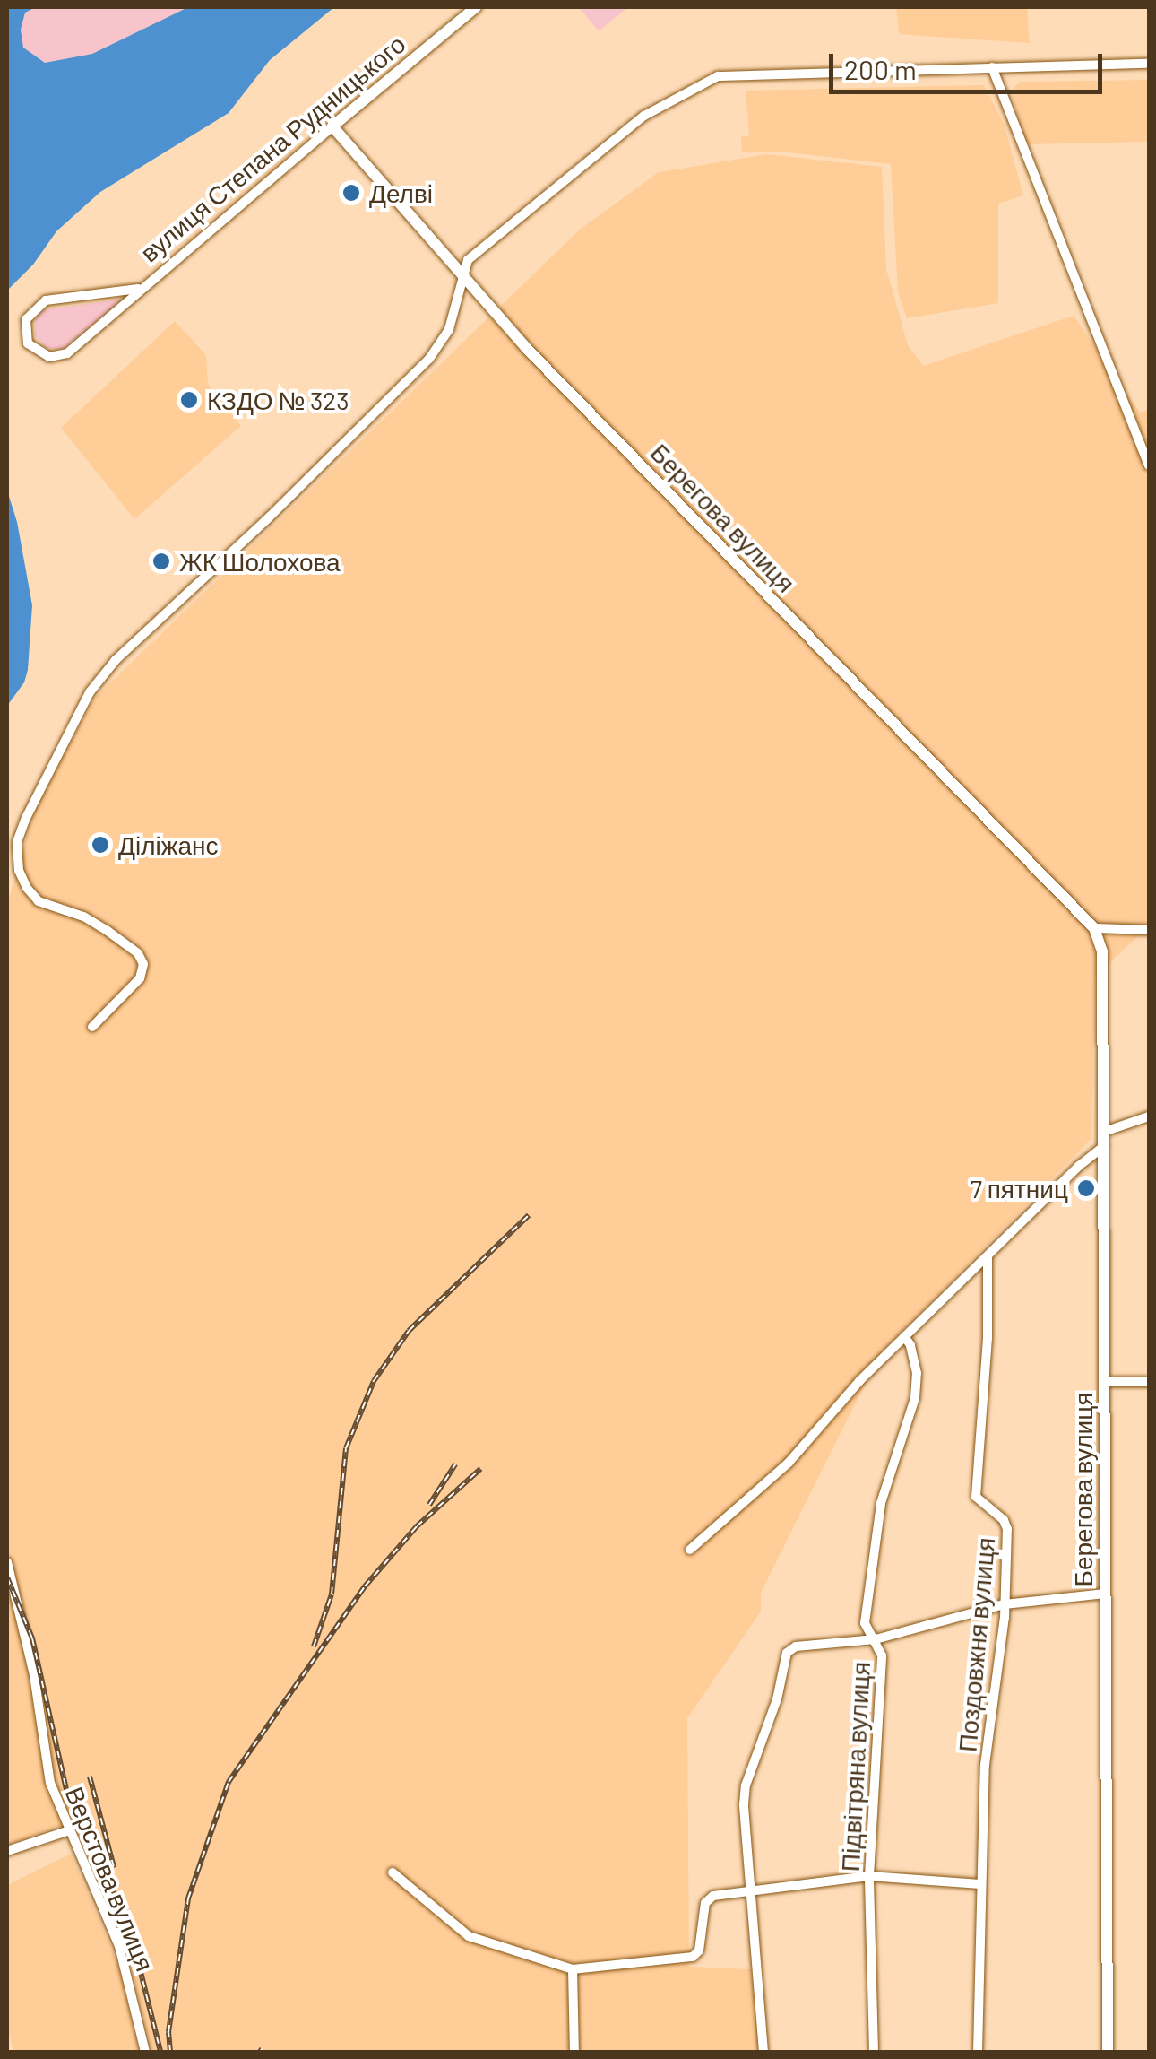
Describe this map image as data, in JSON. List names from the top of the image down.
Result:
{
  "streets": {
    "street": [
      "вулиця Степана Рудницького",
      "Берегова вулиця",
      "Поздовжня вулиця",
      "Підвітряна вулиця",
      "Верстова вулиця"
    ]
  },
  "crossings": [
    ["вулиця Степана Рудницького", "Берегова вулиця"]
  ],
  "places": [
    "Делві",
    "КЗДО № 323",
    "ЖК Шолохова",
    "Діліжанс",
    "7 пятниц"
  ],
  "scale_bar": "200 m"
}
